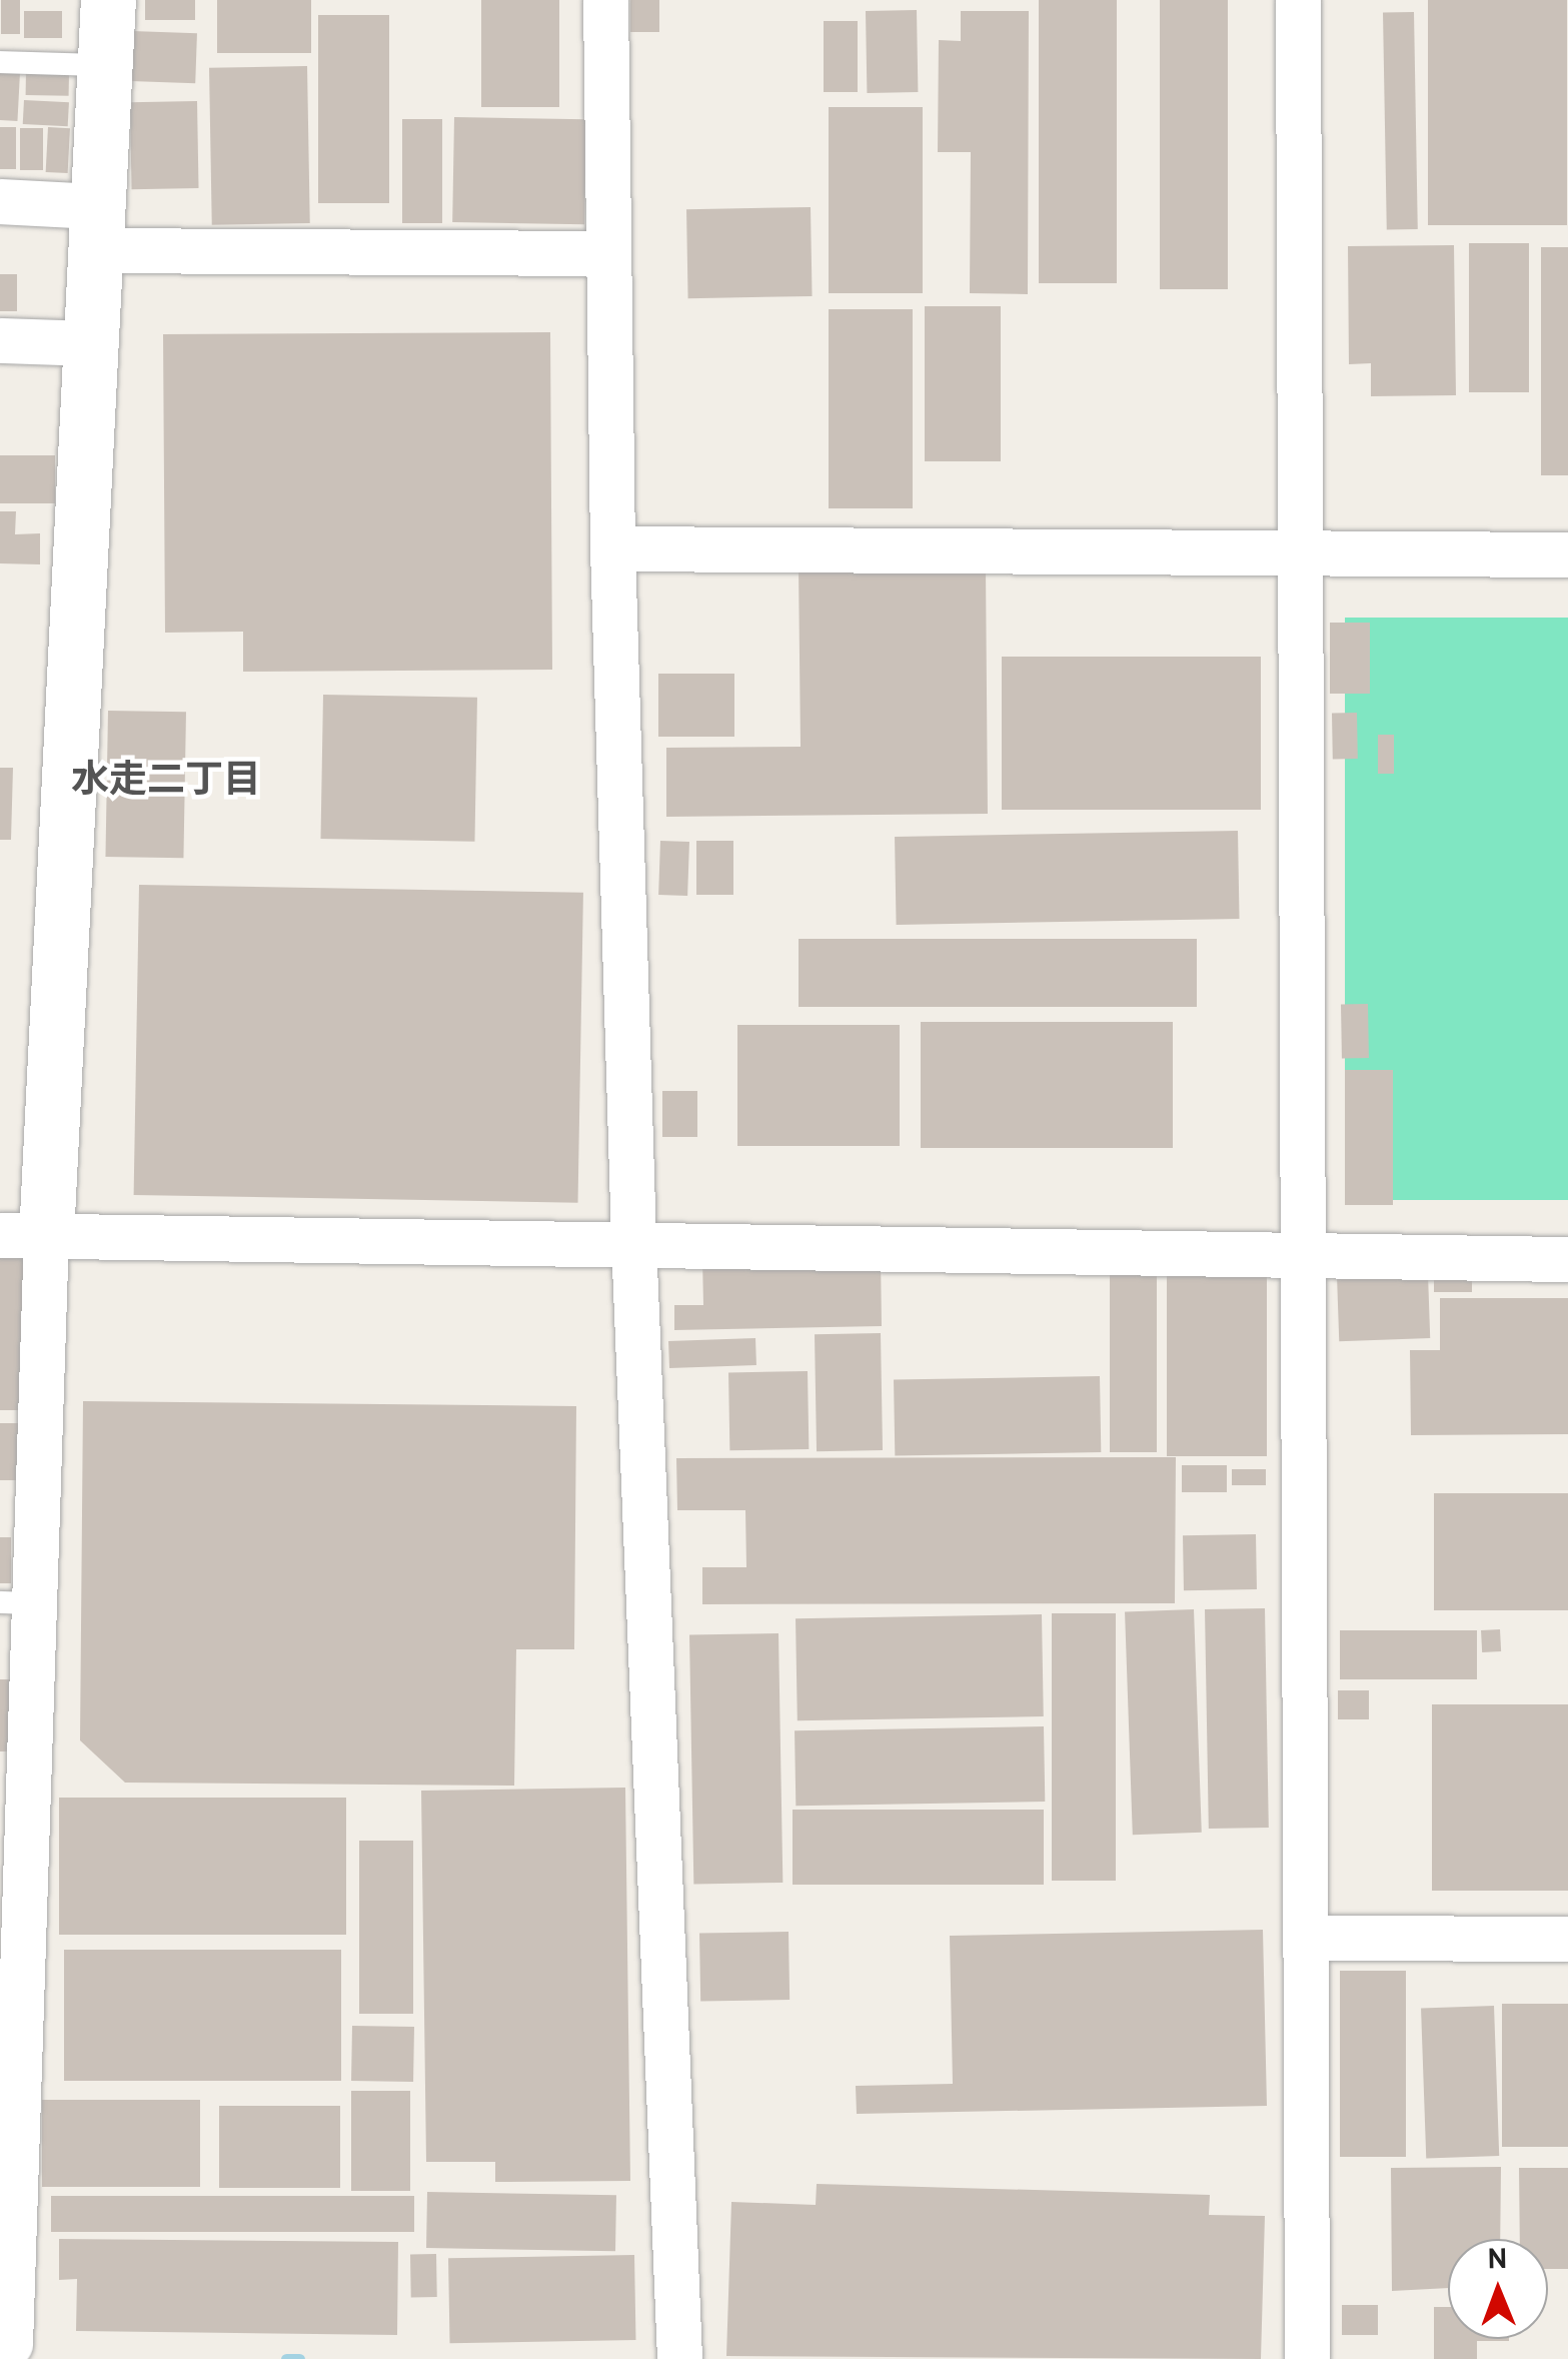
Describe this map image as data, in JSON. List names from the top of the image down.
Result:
{
  "districts": ["水走二丁目"],
  "north": "top"
}
